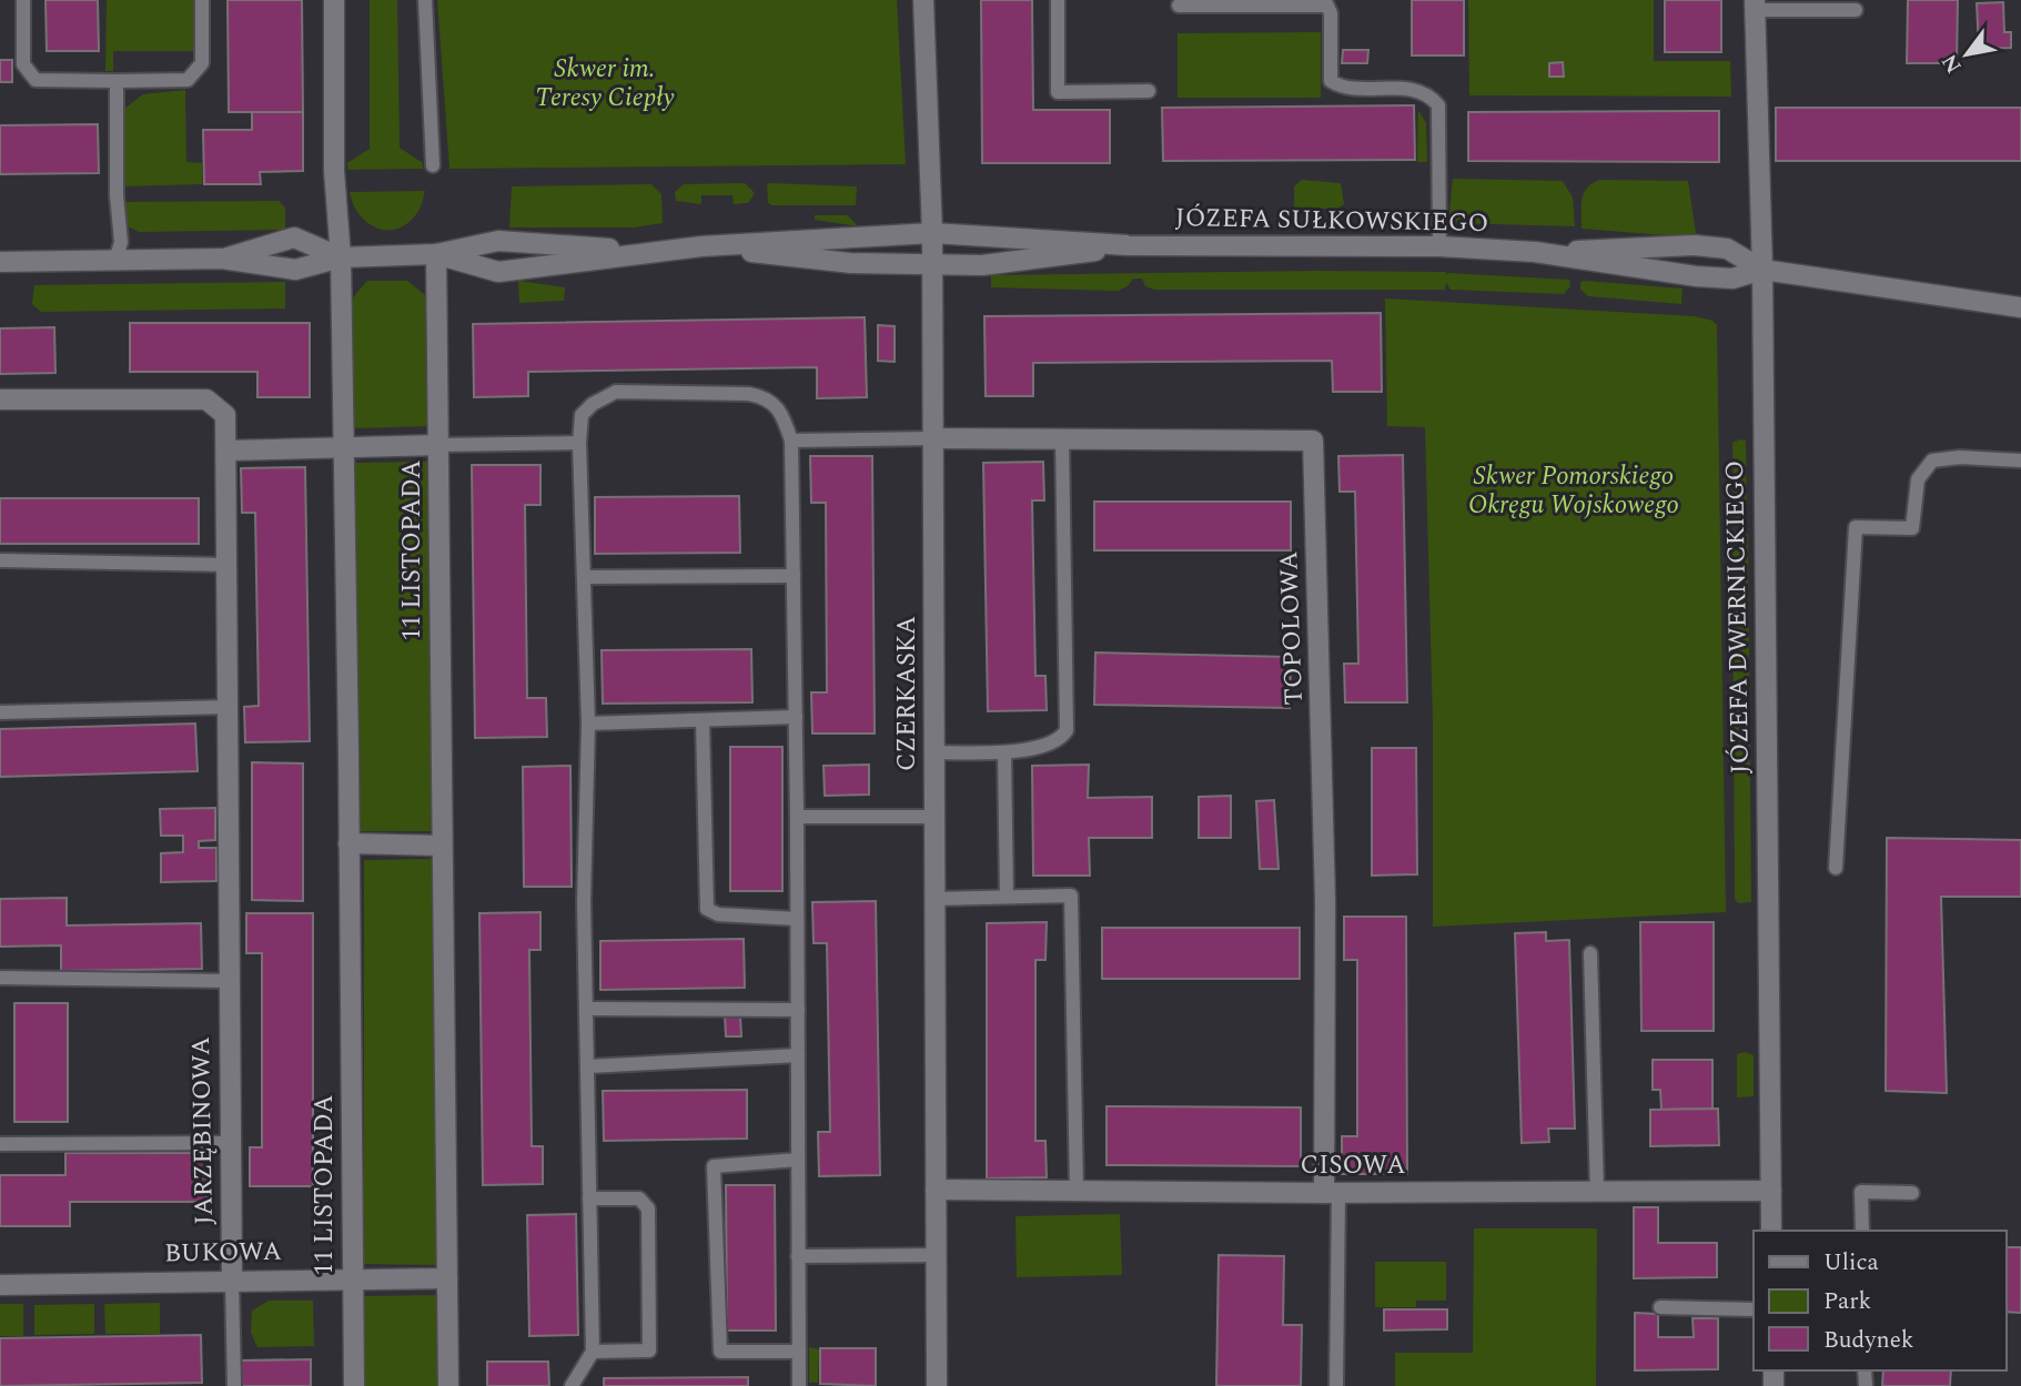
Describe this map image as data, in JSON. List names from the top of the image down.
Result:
{
  "streets": {
    "street": [
      "JÓZEFA SUŁKOWSKIEGO",
      "11 LISTOPADA",
      "JÓZEFA DWERNICKIEGO",
      "TOPOLOWA",
      "CZERKASKA",
      "JARZĘBINOWA",
      "CISOWA",
      "BUKOWA"
    ]
  },
  "crossings": [
    ["JÓZEFA SUŁKOWSKIEGO", "11 LISTOPADA"],
    ["JÓZEFA SUŁKOWSKIEGO", "JÓZEFA DWERNICKIEGO"],
    ["JÓZEFA SUŁKOWSKIEGO", "CZERKASKA"],
    ["11 LISTOPADA", "BUKOWA"],
    ["JÓZEFA DWERNICKIEGO", "CISOWA"],
    ["TOPOLOWA", "CZERKASKA"],
    ["TOPOLOWA", "CISOWA"],
    ["CZERKASKA", "CISOWA"],
    ["JARZĘBINOWA", "BUKOWA"]
  ],
  "parks": ["Skwer im. Teresy Ciepły", "Skwer Pomorskiego Okręgu Wojskowego"],
  "legend": ["Ulica", "Park", "Budynek"],
  "north": "bottom left"
}
